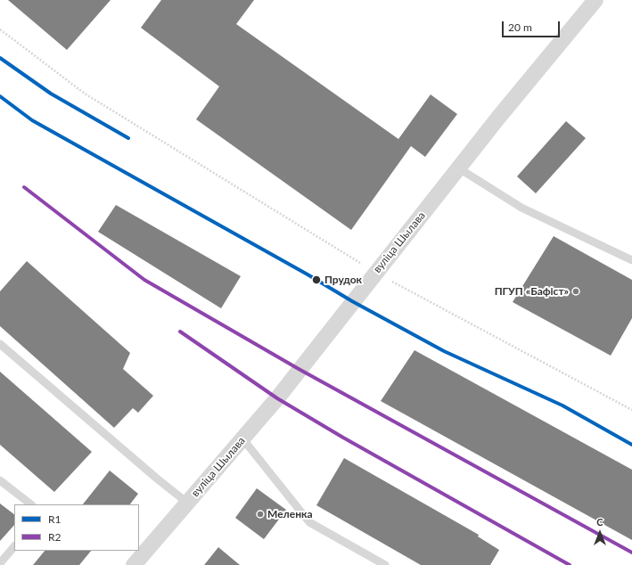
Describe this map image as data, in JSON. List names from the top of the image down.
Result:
{
  "streets": {
    "street": ["вуліца Шылава"]
  },
  "places": ["Прудок", "ПГУП «Бафіст»", "Меленка"],
  "lines": ["transit line R1", "transit line R2"],
  "legend": ["R1", "R2"],
  "scale_bar": "20 m",
  "north": "top"
}
